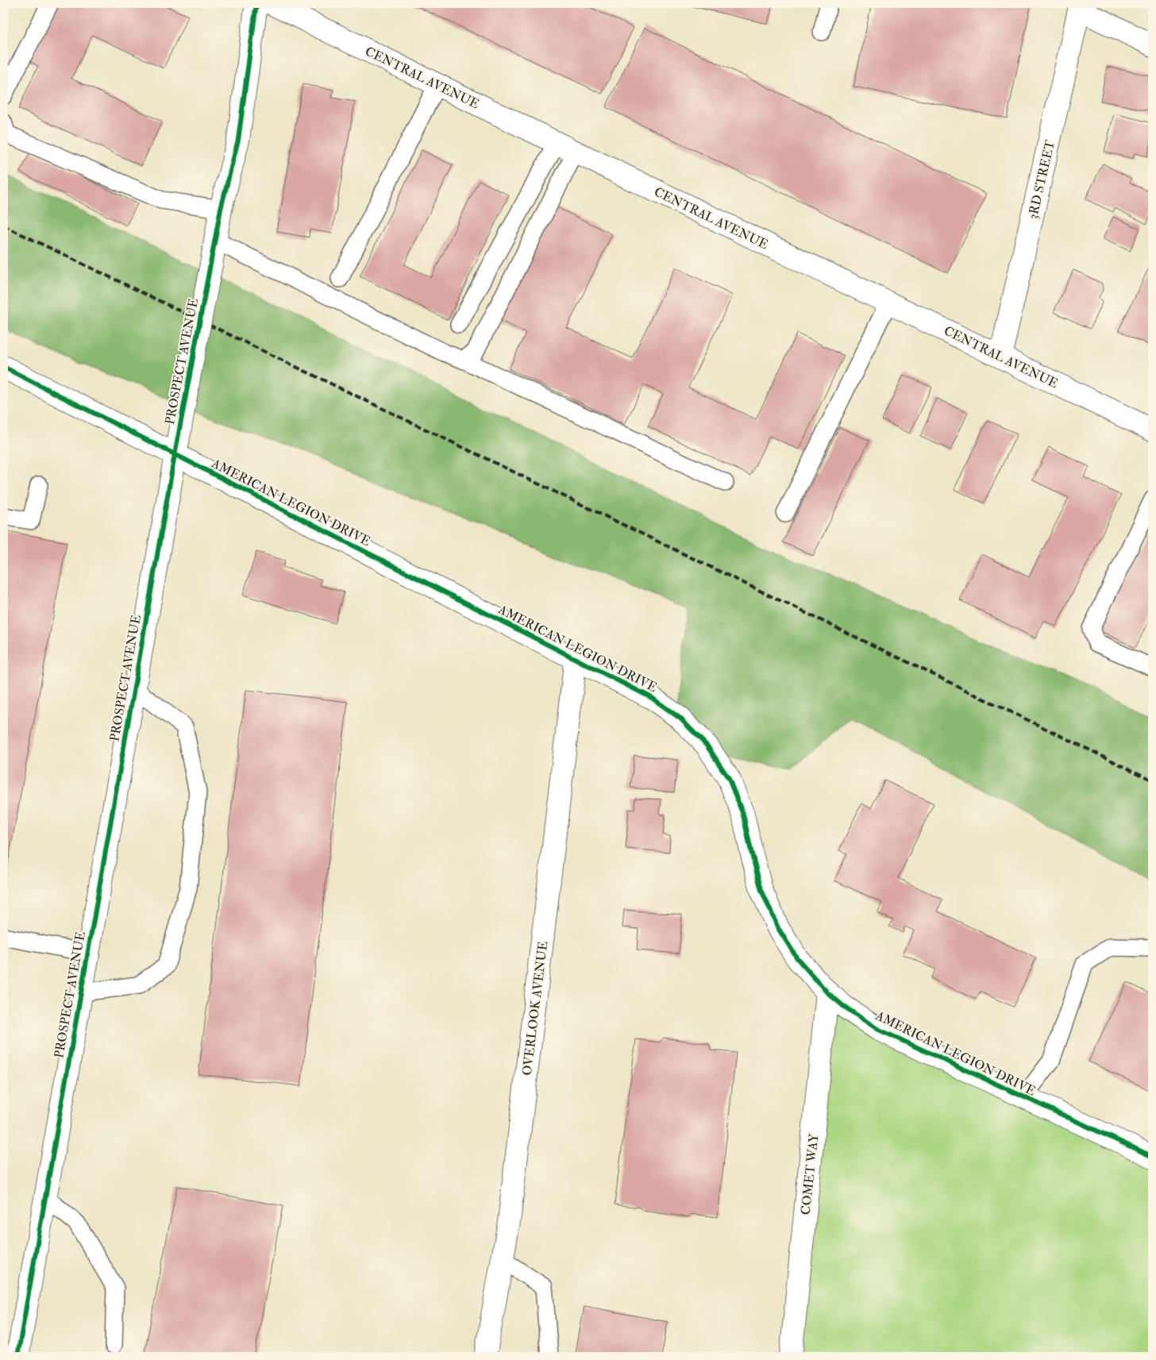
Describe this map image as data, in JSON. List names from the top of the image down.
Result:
{
  "streets": {
    "street": [
      "CENTRAL AVENUE",
      "3RD STREET",
      "PROSPECT AVENUE",
      "AMERICAN LEGION DRIVE",
      "OVERLOOK AVENUE",
      "COMET WAY"
    ]
  },
  "crossings": [
    ["CENTRAL AVENUE", "3RD STREET"],
    ["PROSPECT AVENUE", "AMERICAN LEGION DRIVE"],
    ["AMERICAN LEGION DRIVE", "OVERLOOK AVENUE"],
    ["AMERICAN LEGION DRIVE", "COMET WAY"]
  ]
}
